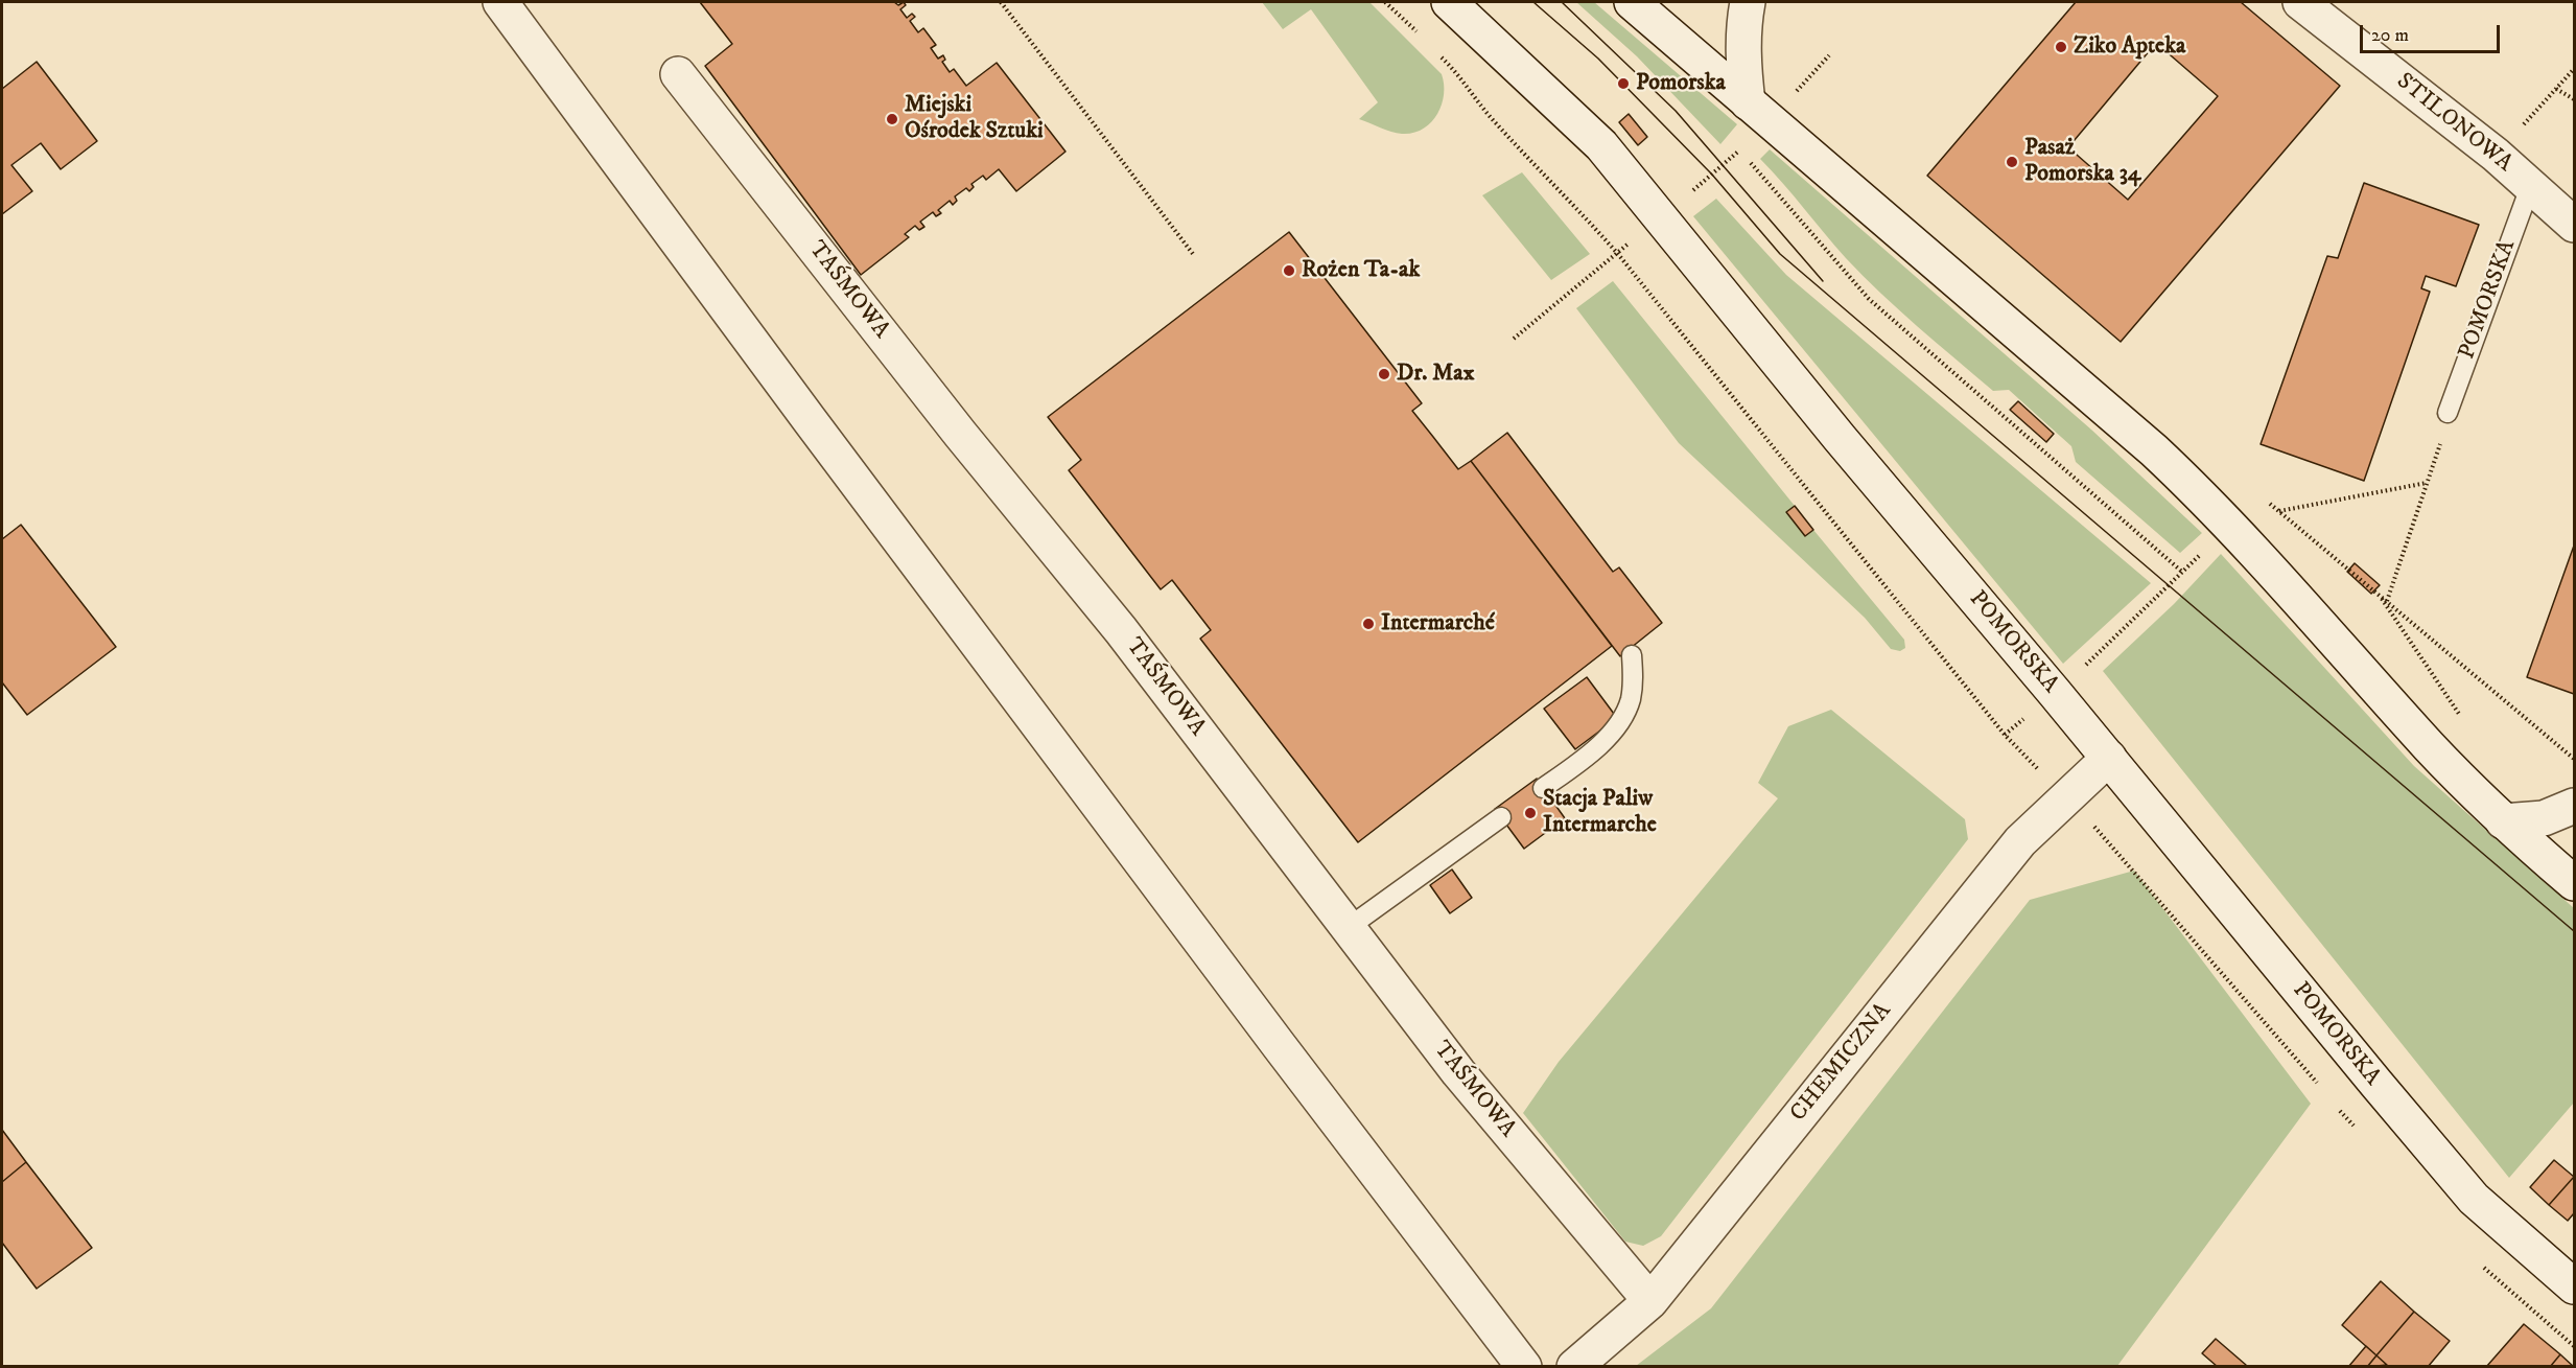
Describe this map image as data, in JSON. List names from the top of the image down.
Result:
{
  "streets": {
    "street": [
      "STILONOWA",
      "TAŚMOWA",
      "POMORSKA",
      "CHEMICZNA"
    ]
  },
  "crossings": [
    ["STILONOWA", "POMORSKA"],
    ["TAŚMOWA", "CHEMICZNA"],
    ["POMORSKA", "CHEMICZNA"]
  ],
  "places": [
    "Ziko Apteka",
    "Pomorska",
    "Miejski Ośrodek Sztuki",
    "Pasaż Pomorska 34",
    "Rożen Ta-ak",
    "Dr. Max",
    "Intermarché",
    "Stacja Paliw Intermarche"
  ],
  "scale_bar": "20 m"
}
